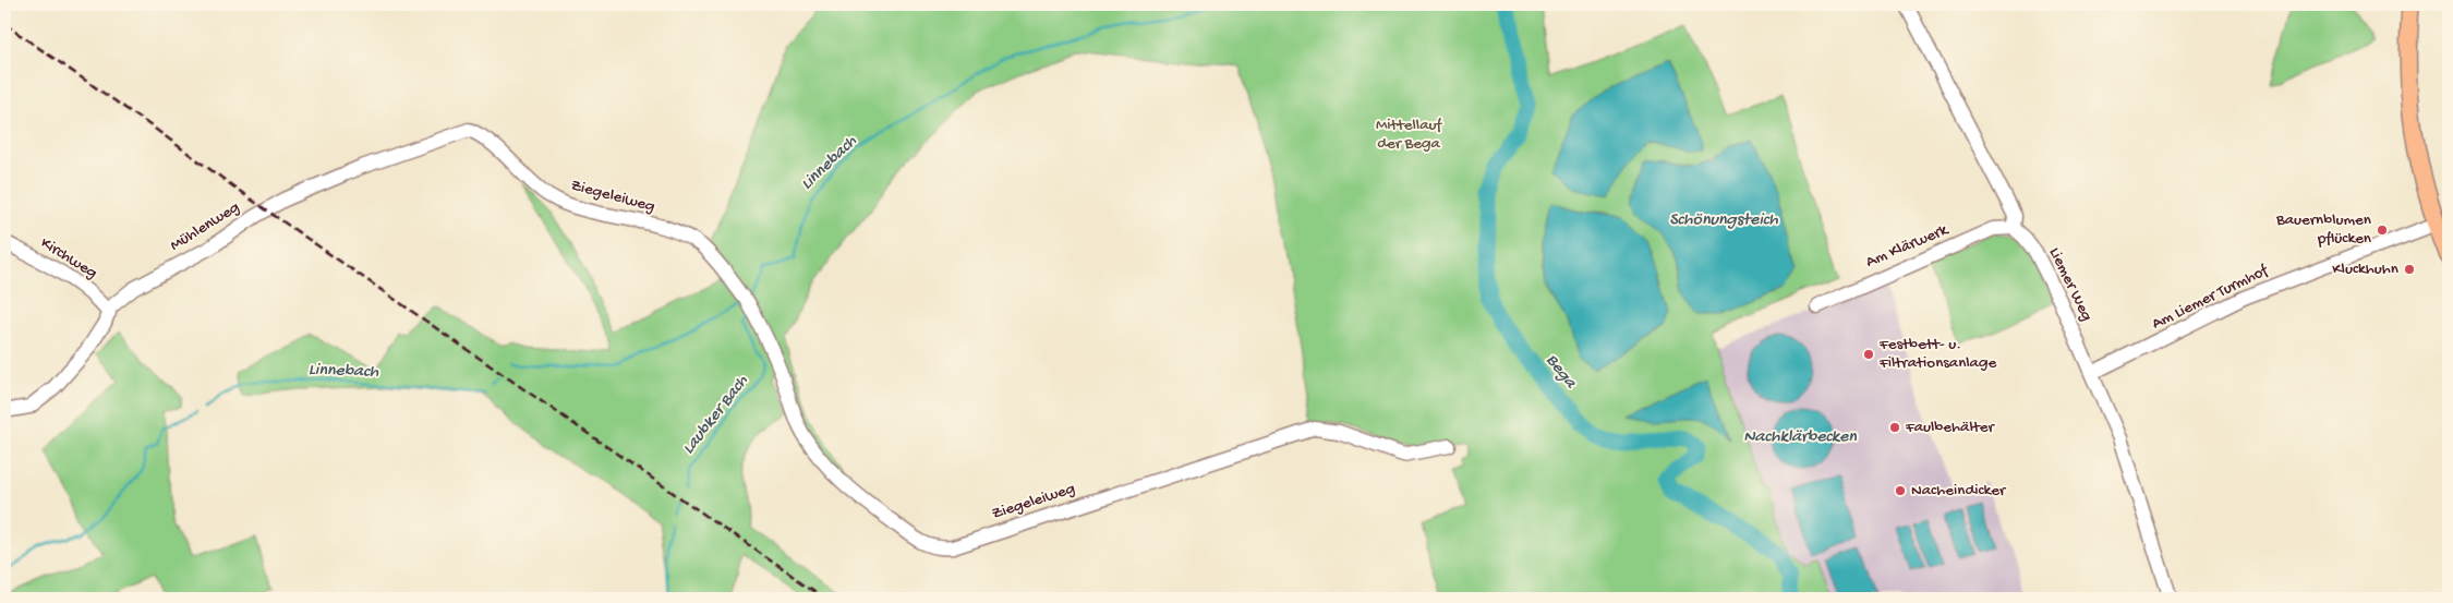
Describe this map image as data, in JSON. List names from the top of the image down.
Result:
{
  "streets": {
    "street": [
      "Ziegeleiweg",
      "Mühlenweg",
      "Am Klärwerk",
      "Kirchweg",
      "Liemer Weg",
      "Am Liemer Turmhof"
    ]
  },
  "crossings": [
    ["Ziegeleiweg", "Mühlenweg"],
    ["Mühlenweg", "Kirchweg"],
    ["Am Klärwerk", "Liemer Weg"],
    ["Liemer Weg", "Am Liemer Turmhof"]
  ],
  "water": [
    "Linnebach",
    "Schönungsteich",
    "Bega",
    "Laubker Bach",
    "Nachklärbecken"
  ],
  "parks": ["Mittellauf der Bega"],
  "places": [
    "Bauernblumen pflücken",
    "Kluckhuhn",
    "Festbett- u. Filtrationsanlage",
    "Faulbehälter",
    "Nacheindicker"
  ]
}
